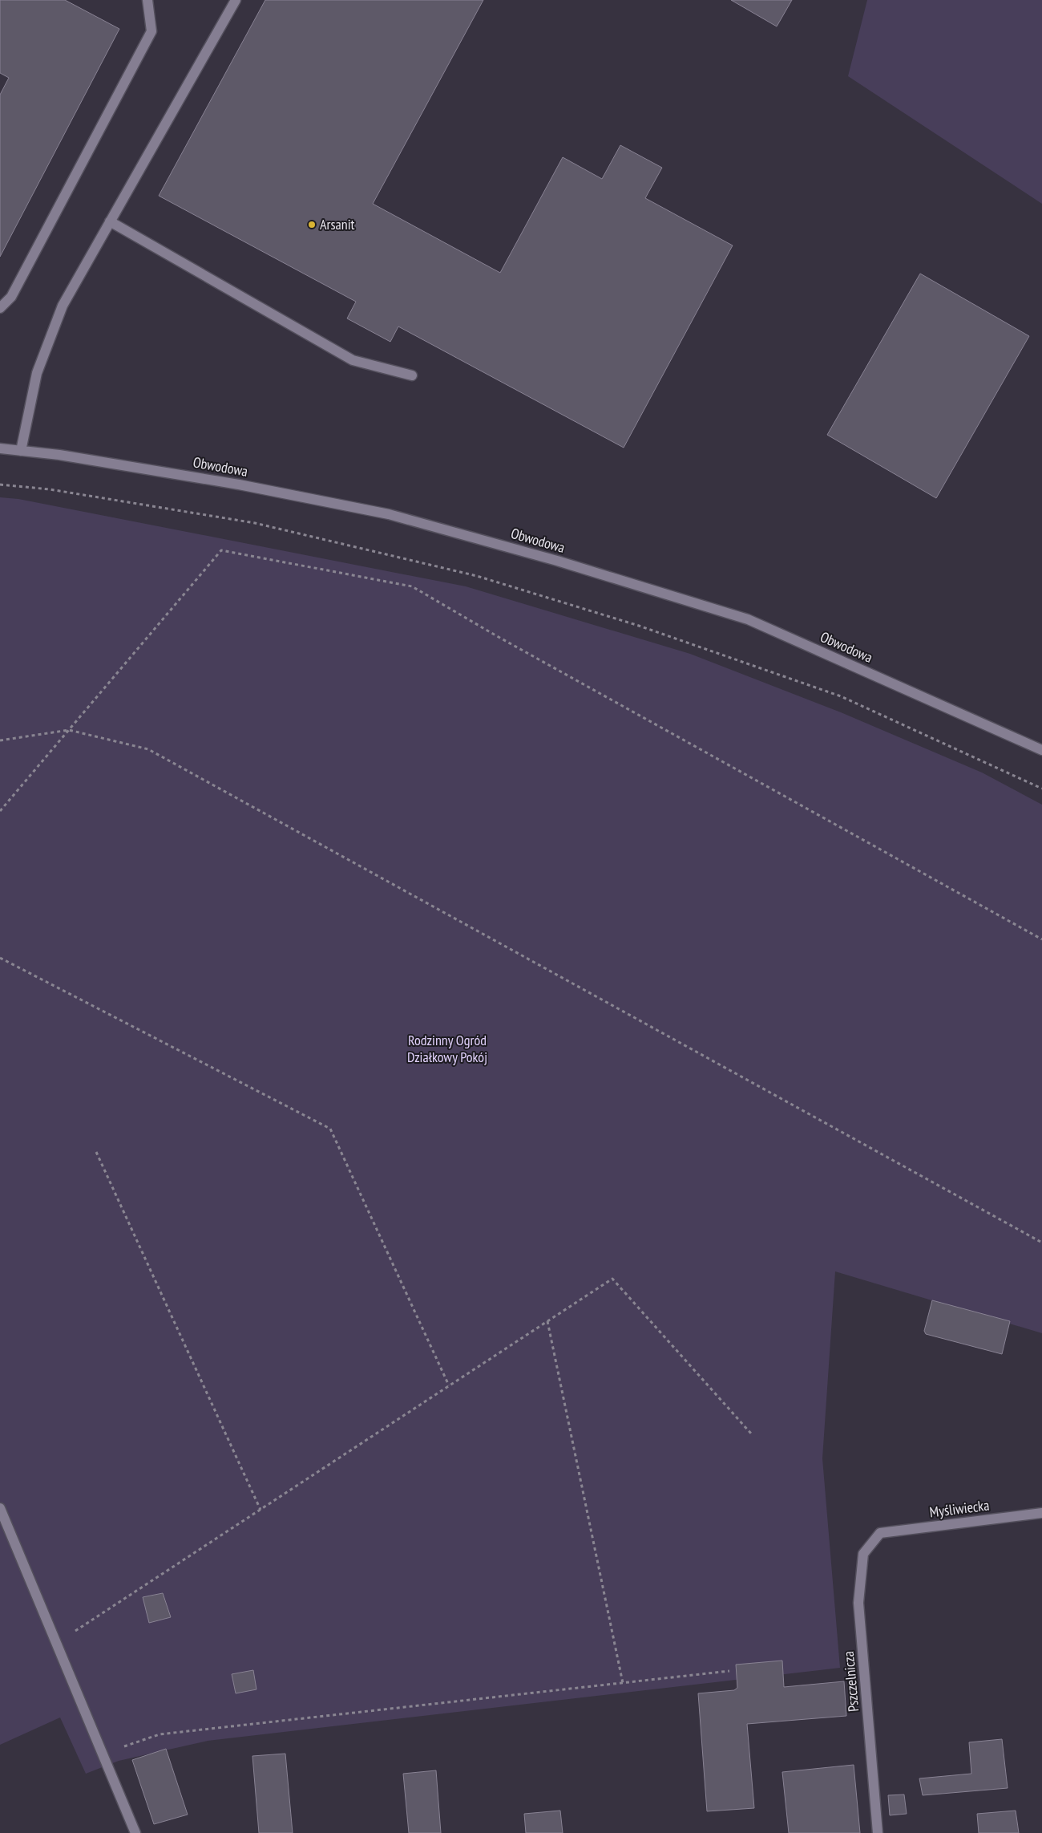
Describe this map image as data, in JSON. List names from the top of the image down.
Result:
{
  "streets": {
    "street": ["Obwodowa", "Myśliwiecka", "Pszczelnicza"]
  },
  "crossings": [
    ["Myśliwiecka", "Pszczelnicza"]
  ],
  "parks": ["Rodzinny Ogród Działkowy Pokój"],
  "places": ["Arsanit"]
}
